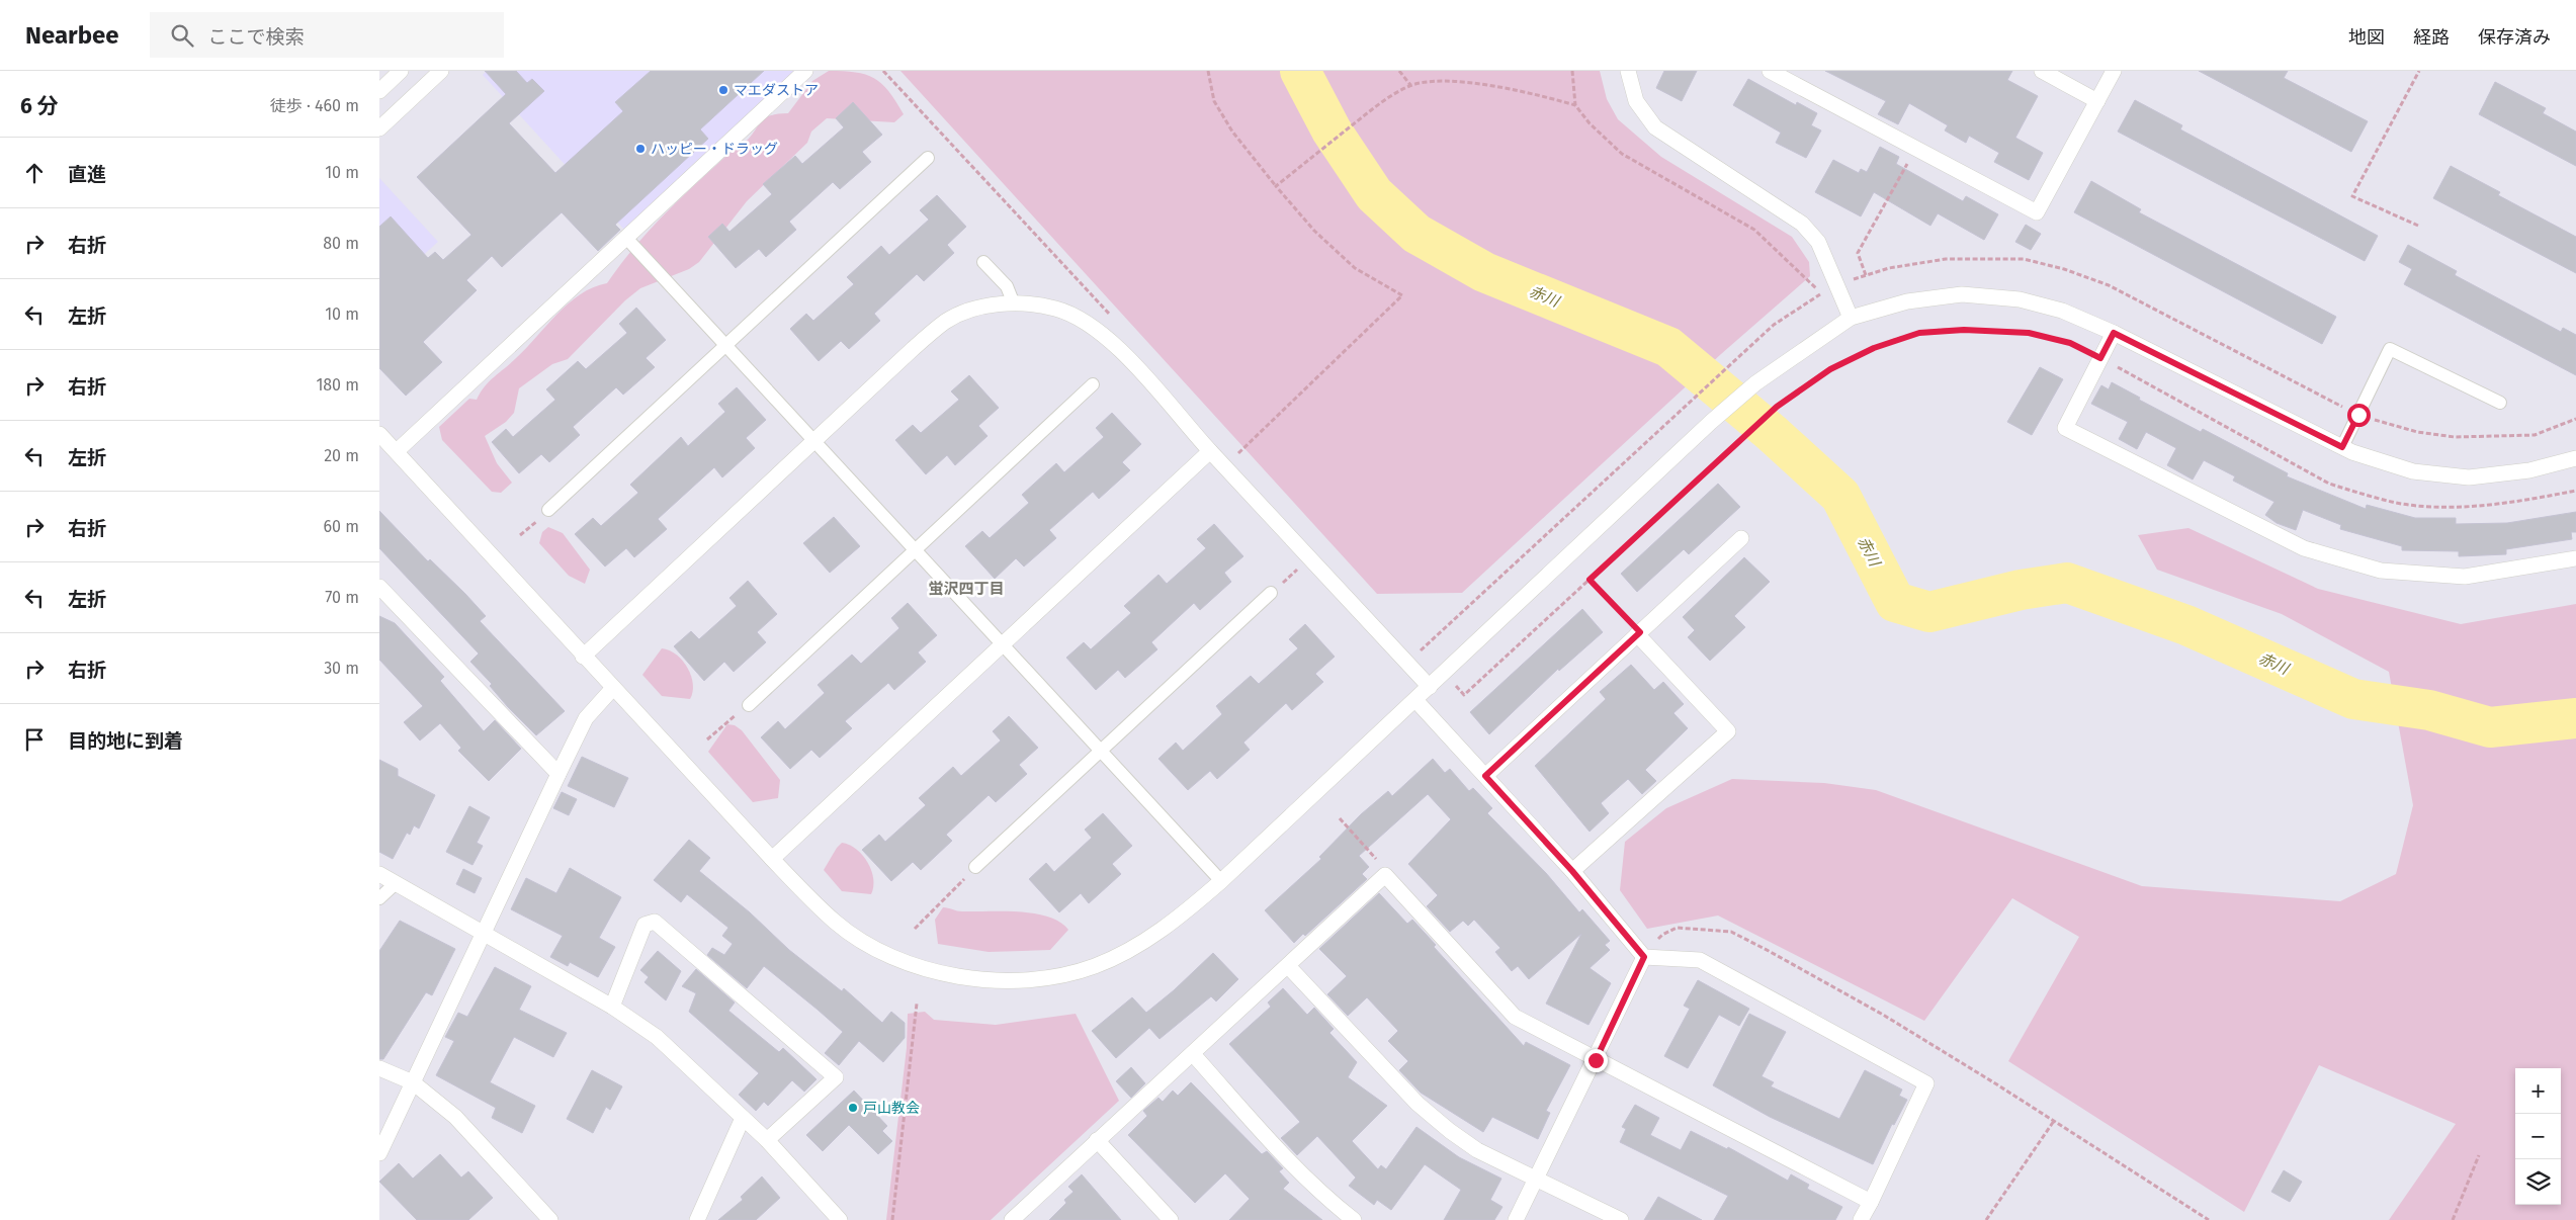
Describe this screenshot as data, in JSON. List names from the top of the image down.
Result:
{
  "districts": ["蛍沢四丁目"],
  "water": ["赤川"],
  "places": ["マエダストア", "ハッピー・ドラッグ", "戸山教会"],
  "page": {
    "header": "Nearbee",
    "search": "ここで検索",
    "nav": ["地図", "経路", "保存済み"],
    "heading": ["6 分", "徒歩 · 460 m"],
    "list": [
      ["直進", "10 m"],
      ["右折", "80 m"],
      ["左折", "10 m"],
      ["右折", "180 m"],
      ["左折", "20 m"],
      ["右折", "60 m"],
      ["左折", "70 m"],
      ["右折", "30 m"],
      "目的地に到着"
    ],
    "map_buttons": ["+", "−"]
  }
}
